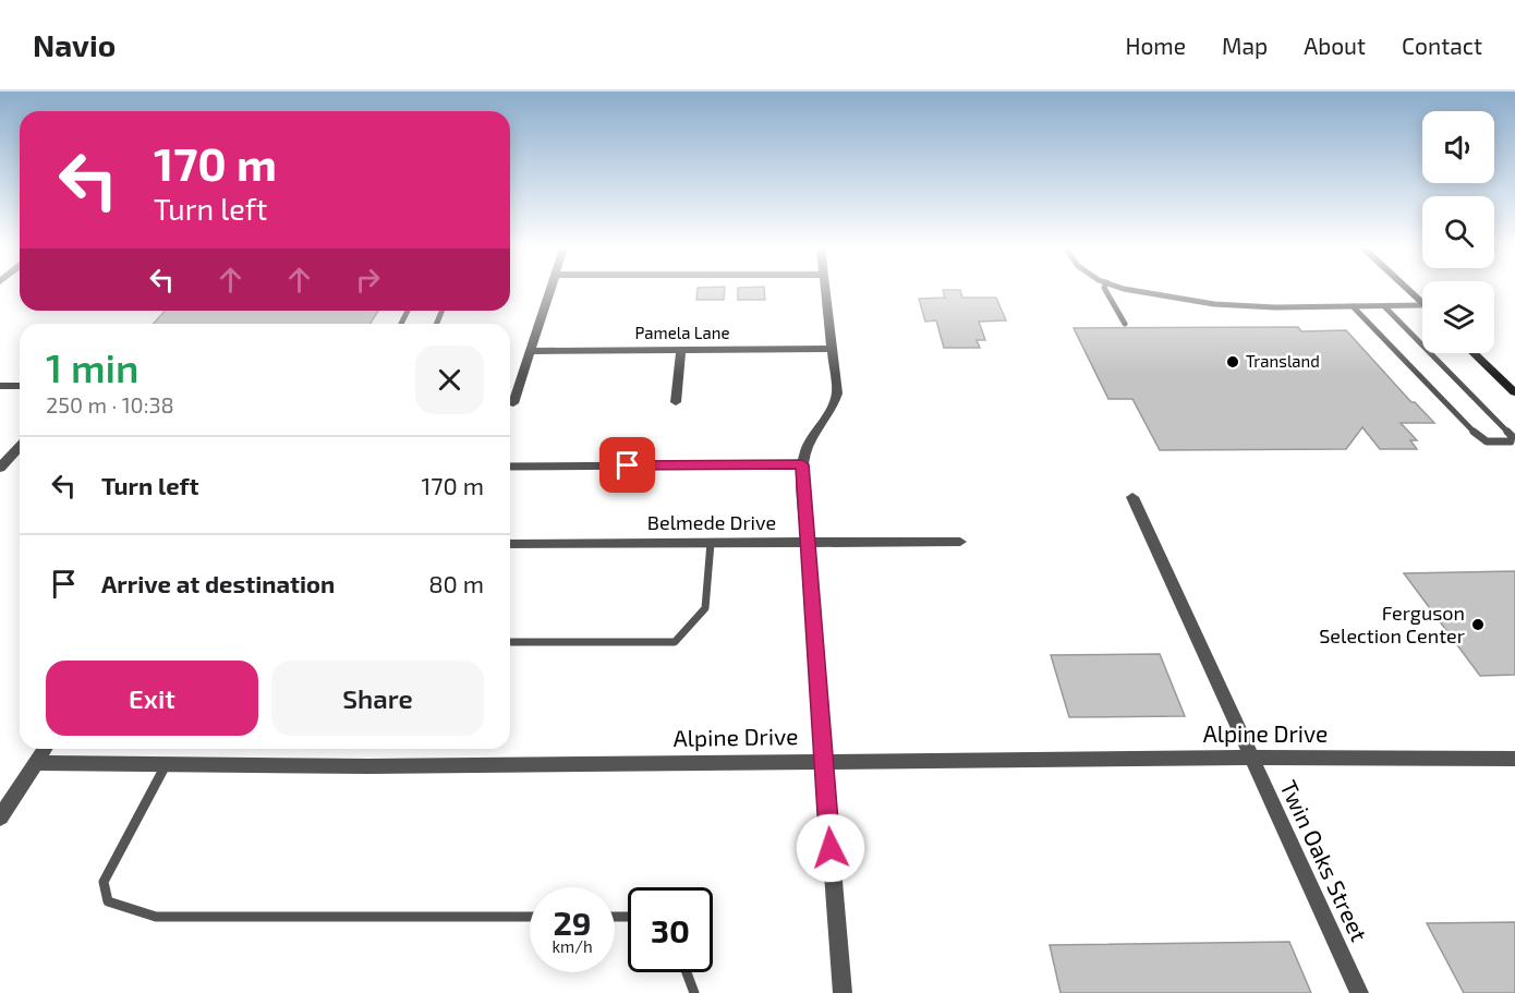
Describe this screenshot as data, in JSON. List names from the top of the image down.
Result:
{
  "streets": {
    "street": [
      "Pamela Lane",
      "Belmede Drive",
      "Alpine Drive",
      "Twin Oaks Street"
    ]
  },
  "crossings": [
    ["Alpine Drive", "Twin Oaks Street"]
  ],
  "places": ["Transland", "Ferguson Selection Center"],
  "page": {
    "header": "Navio",
    "nav": [
      "Home",
      "Map",
      "About",
      "Contact"
    ],
    "turn": ["170 m", "Turn left"],
    "heading": ["1 min", "250 m · 10:38"],
    "list": [
      {
        "name": "Turn left",
        "value": "170 m"
      },
      {
        "name": "Arrive at destination",
        "value": "80 m"
      }
    ],
    "buttons": ["Exit", "Share"],
    "speed": "29 km/h",
    "limit": "30"
  }
}
